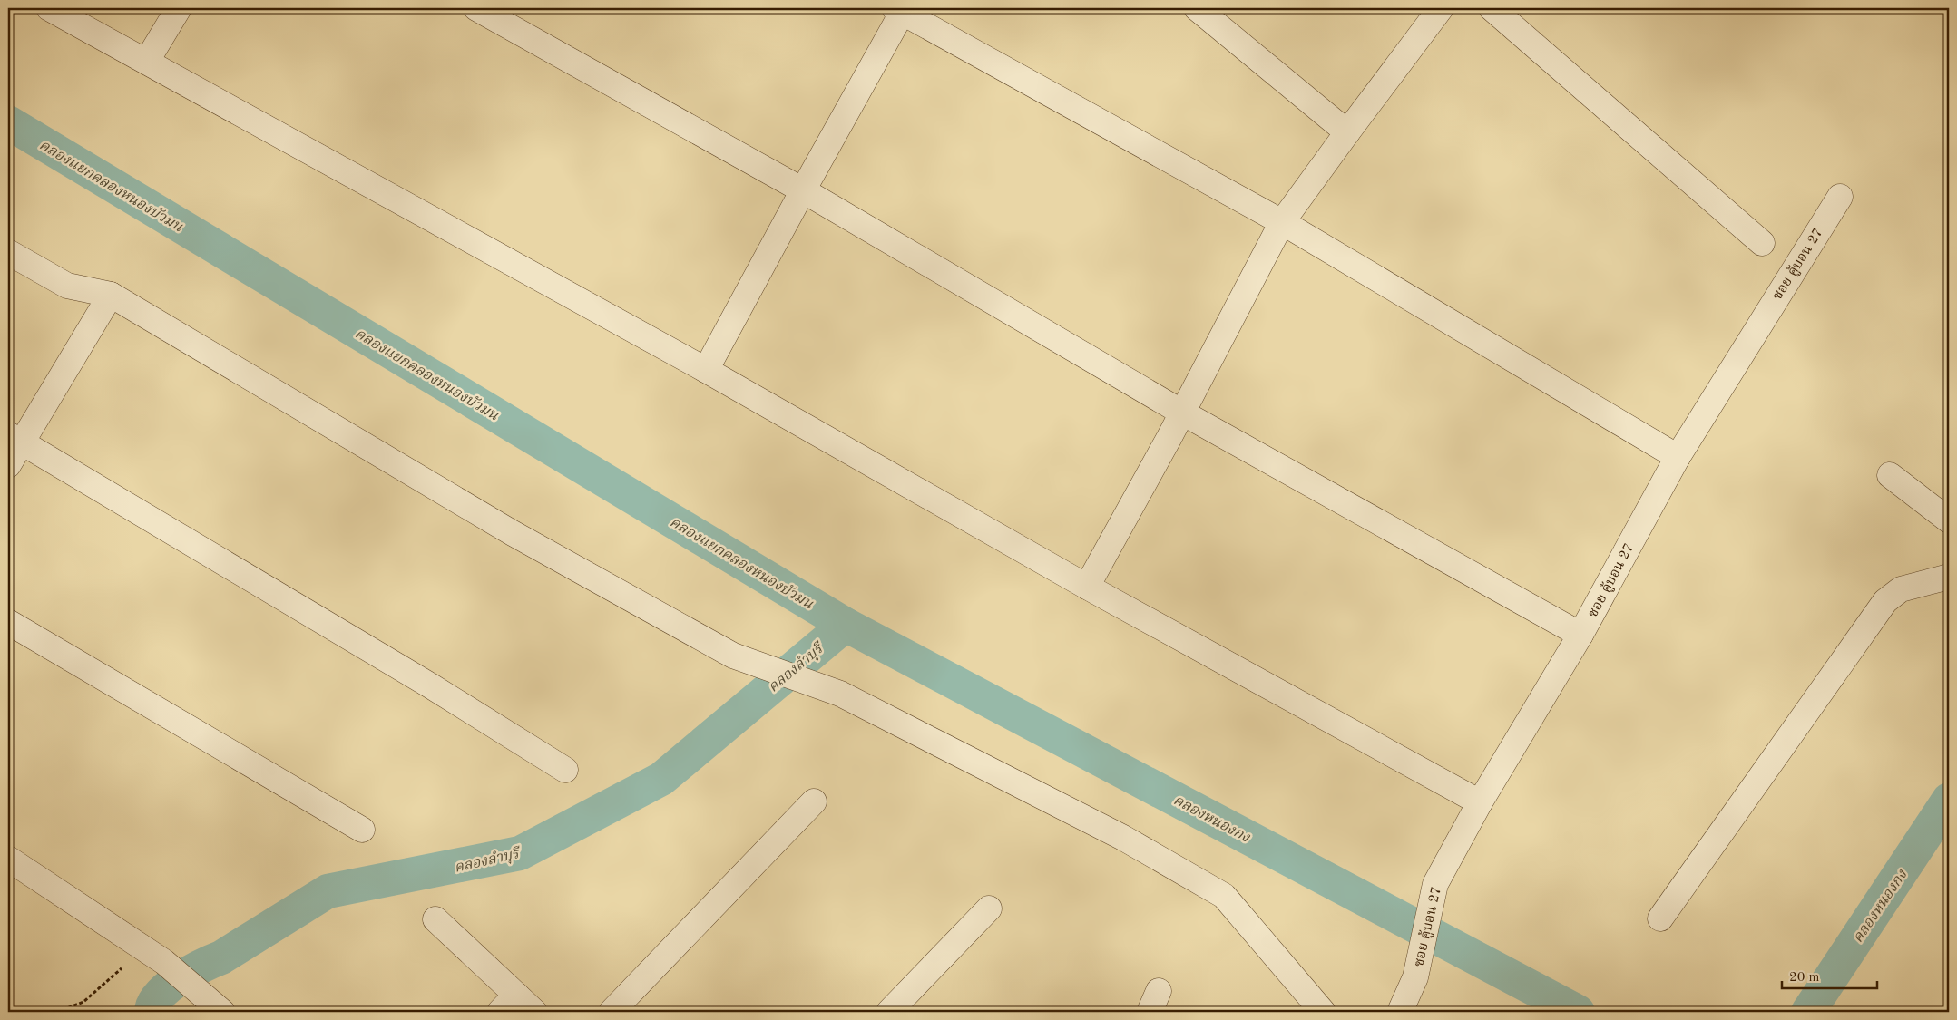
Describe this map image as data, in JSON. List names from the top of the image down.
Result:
{
  "streets": {
    "street": ["ซอย คู้บอน 27"]
  },
  "water": ["คลองแยกคลองหนองบัวมน", "คลองลำบุรี", "คลองหนองกง"],
  "scale_bar": "20 m"
}
